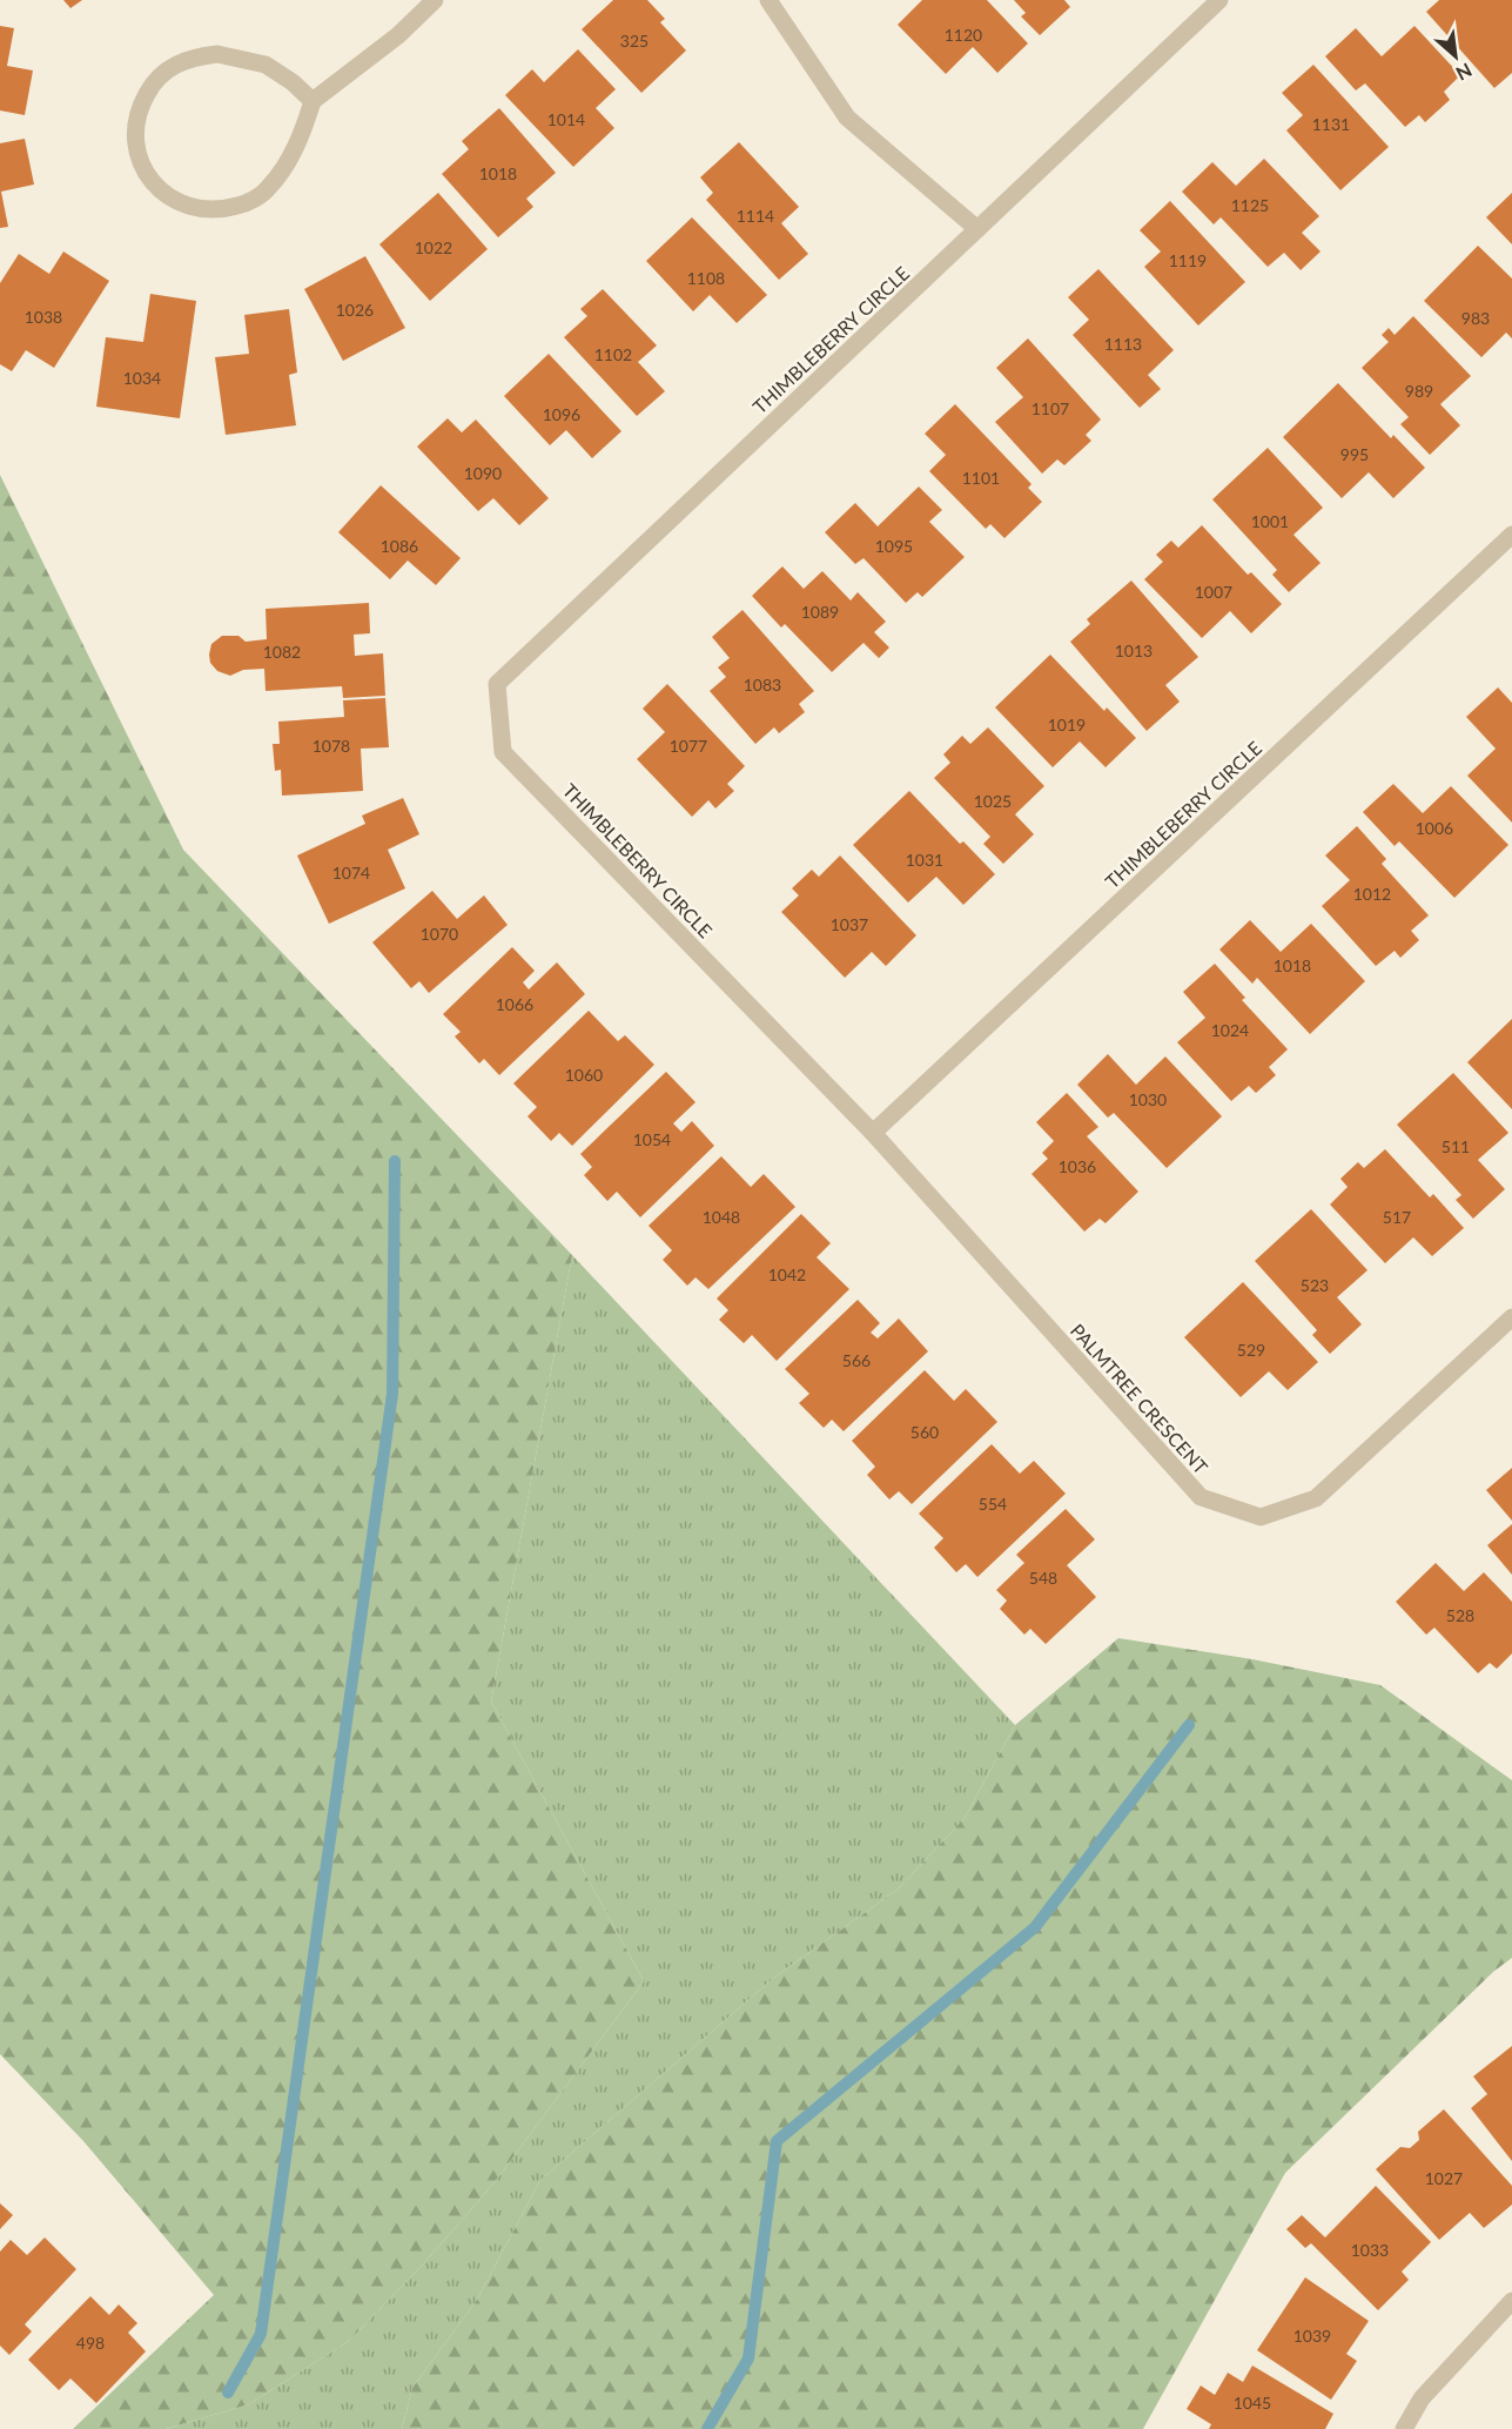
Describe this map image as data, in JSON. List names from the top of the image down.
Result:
{
  "streets": {
    "street": ["THIMBLEBERRY CIRCLE", "PALMTREE CRESCENT"]
  },
  "crossings": [
    ["THIMBLEBERRY CIRCLE", "PALMTREE CRESCENT"]
  ],
  "house_numbers": [
    "1120",
    "325",
    "1014",
    "1131",
    "1018",
    "1125",
    "1114",
    "1022",
    "1119",
    "1108",
    "1026",
    "1038",
    "983",
    "1113",
    "1102",
    "1034",
    "989",
    "1107",
    "1096",
    "995",
    "1090",
    "1101",
    "1001",
    "1086",
    "1095",
    "1007",
    "1089",
    "1013",
    "1082",
    "1083",
    "1019",
    "1078",
    "1077",
    "1025",
    "1006",
    "1031",
    "1074",
    "1012",
    "1037",
    "1070",
    "1018",
    "1066",
    "1024",
    "1060",
    "1030",
    "1054",
    "511",
    "1036",
    "1048",
    "517",
    "1042",
    "523",
    "529",
    "566",
    "560",
    "554",
    "548",
    "528",
    "1027",
    "1033",
    "1039",
    "498",
    "1045"
  ],
  "north": "bottom right"
}
